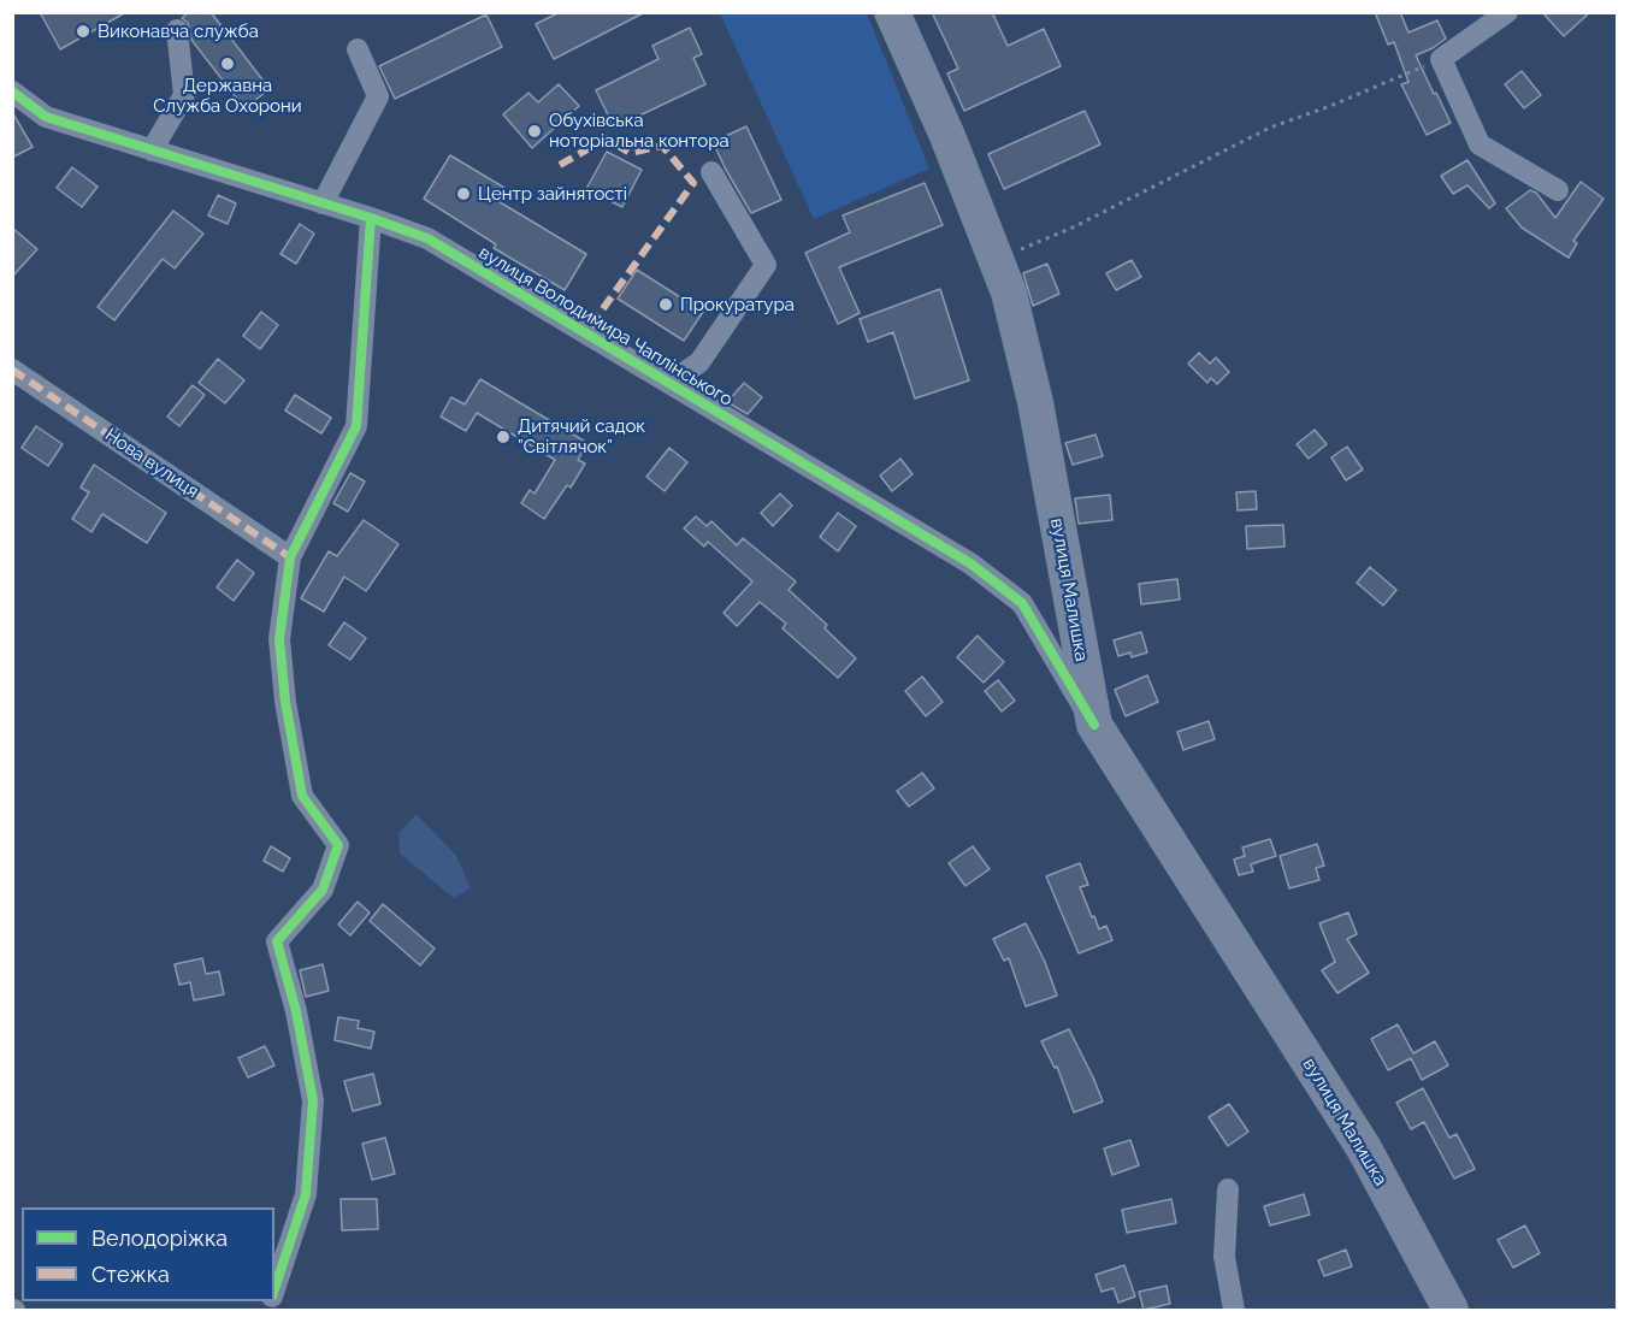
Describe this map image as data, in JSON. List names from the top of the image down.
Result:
{
  "streets": {
    "main road": ["вулиця Малишка"],
    "street": ["вулиця Володимира Чаплінського", "Нова вулиця"]
  },
  "crossings": [
    ["вулиця Володимира Чаплінського", "вулиця Малишка"]
  ],
  "places": [
    "Виконавча служба",
    "Державна Служба Охорони",
    "Обухівська ноторіальна контора",
    "Центр зайнятості",
    "Прокуратура",
    "Дитячий садок ”Світлячок”"
  ],
  "legend": ["Велодоріжка", "Стежка"]
}
